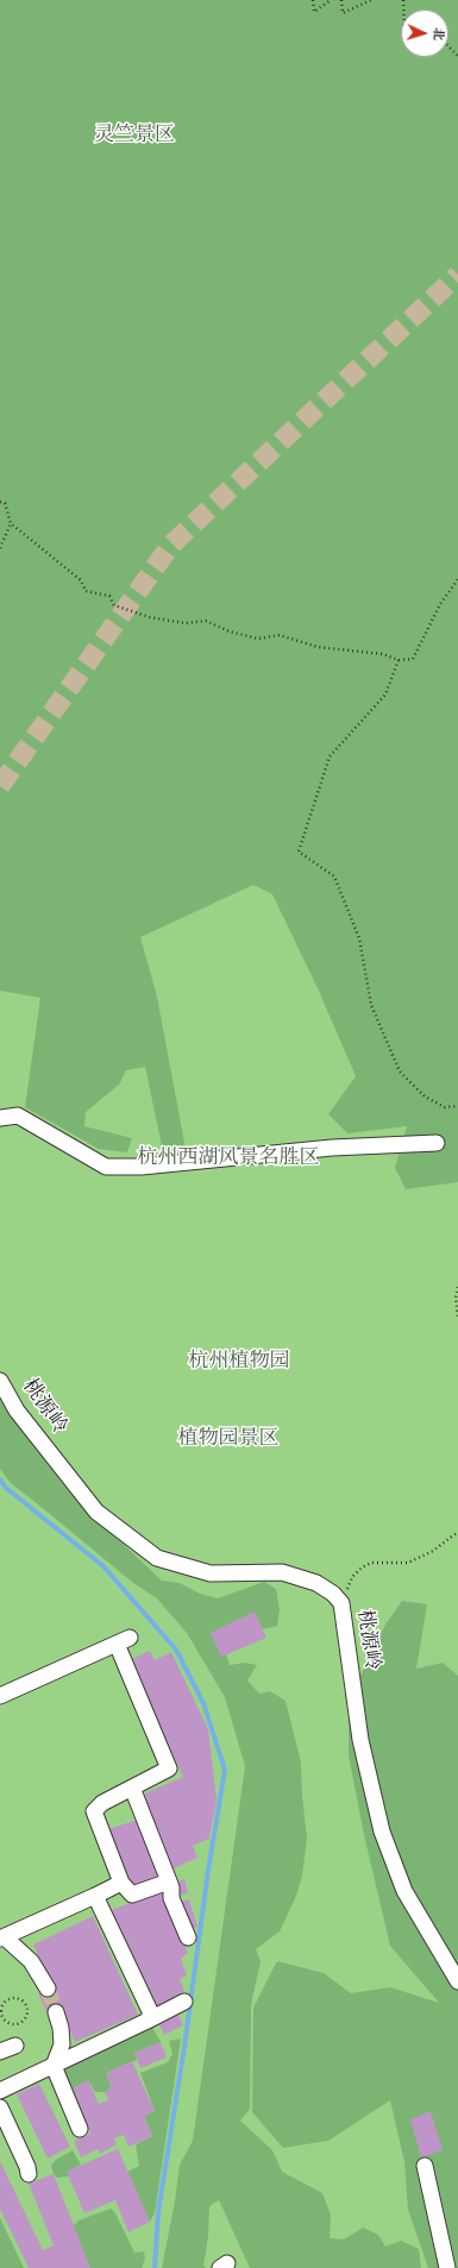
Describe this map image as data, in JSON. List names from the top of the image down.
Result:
{
  "streets": {
    "street": ["桃源岭"]
  },
  "parks": [
    "灵竺景区",
    "杭州西湖风景名胜区",
    "杭州植物园",
    "植物园景区"
  ],
  "north": "right"
}
